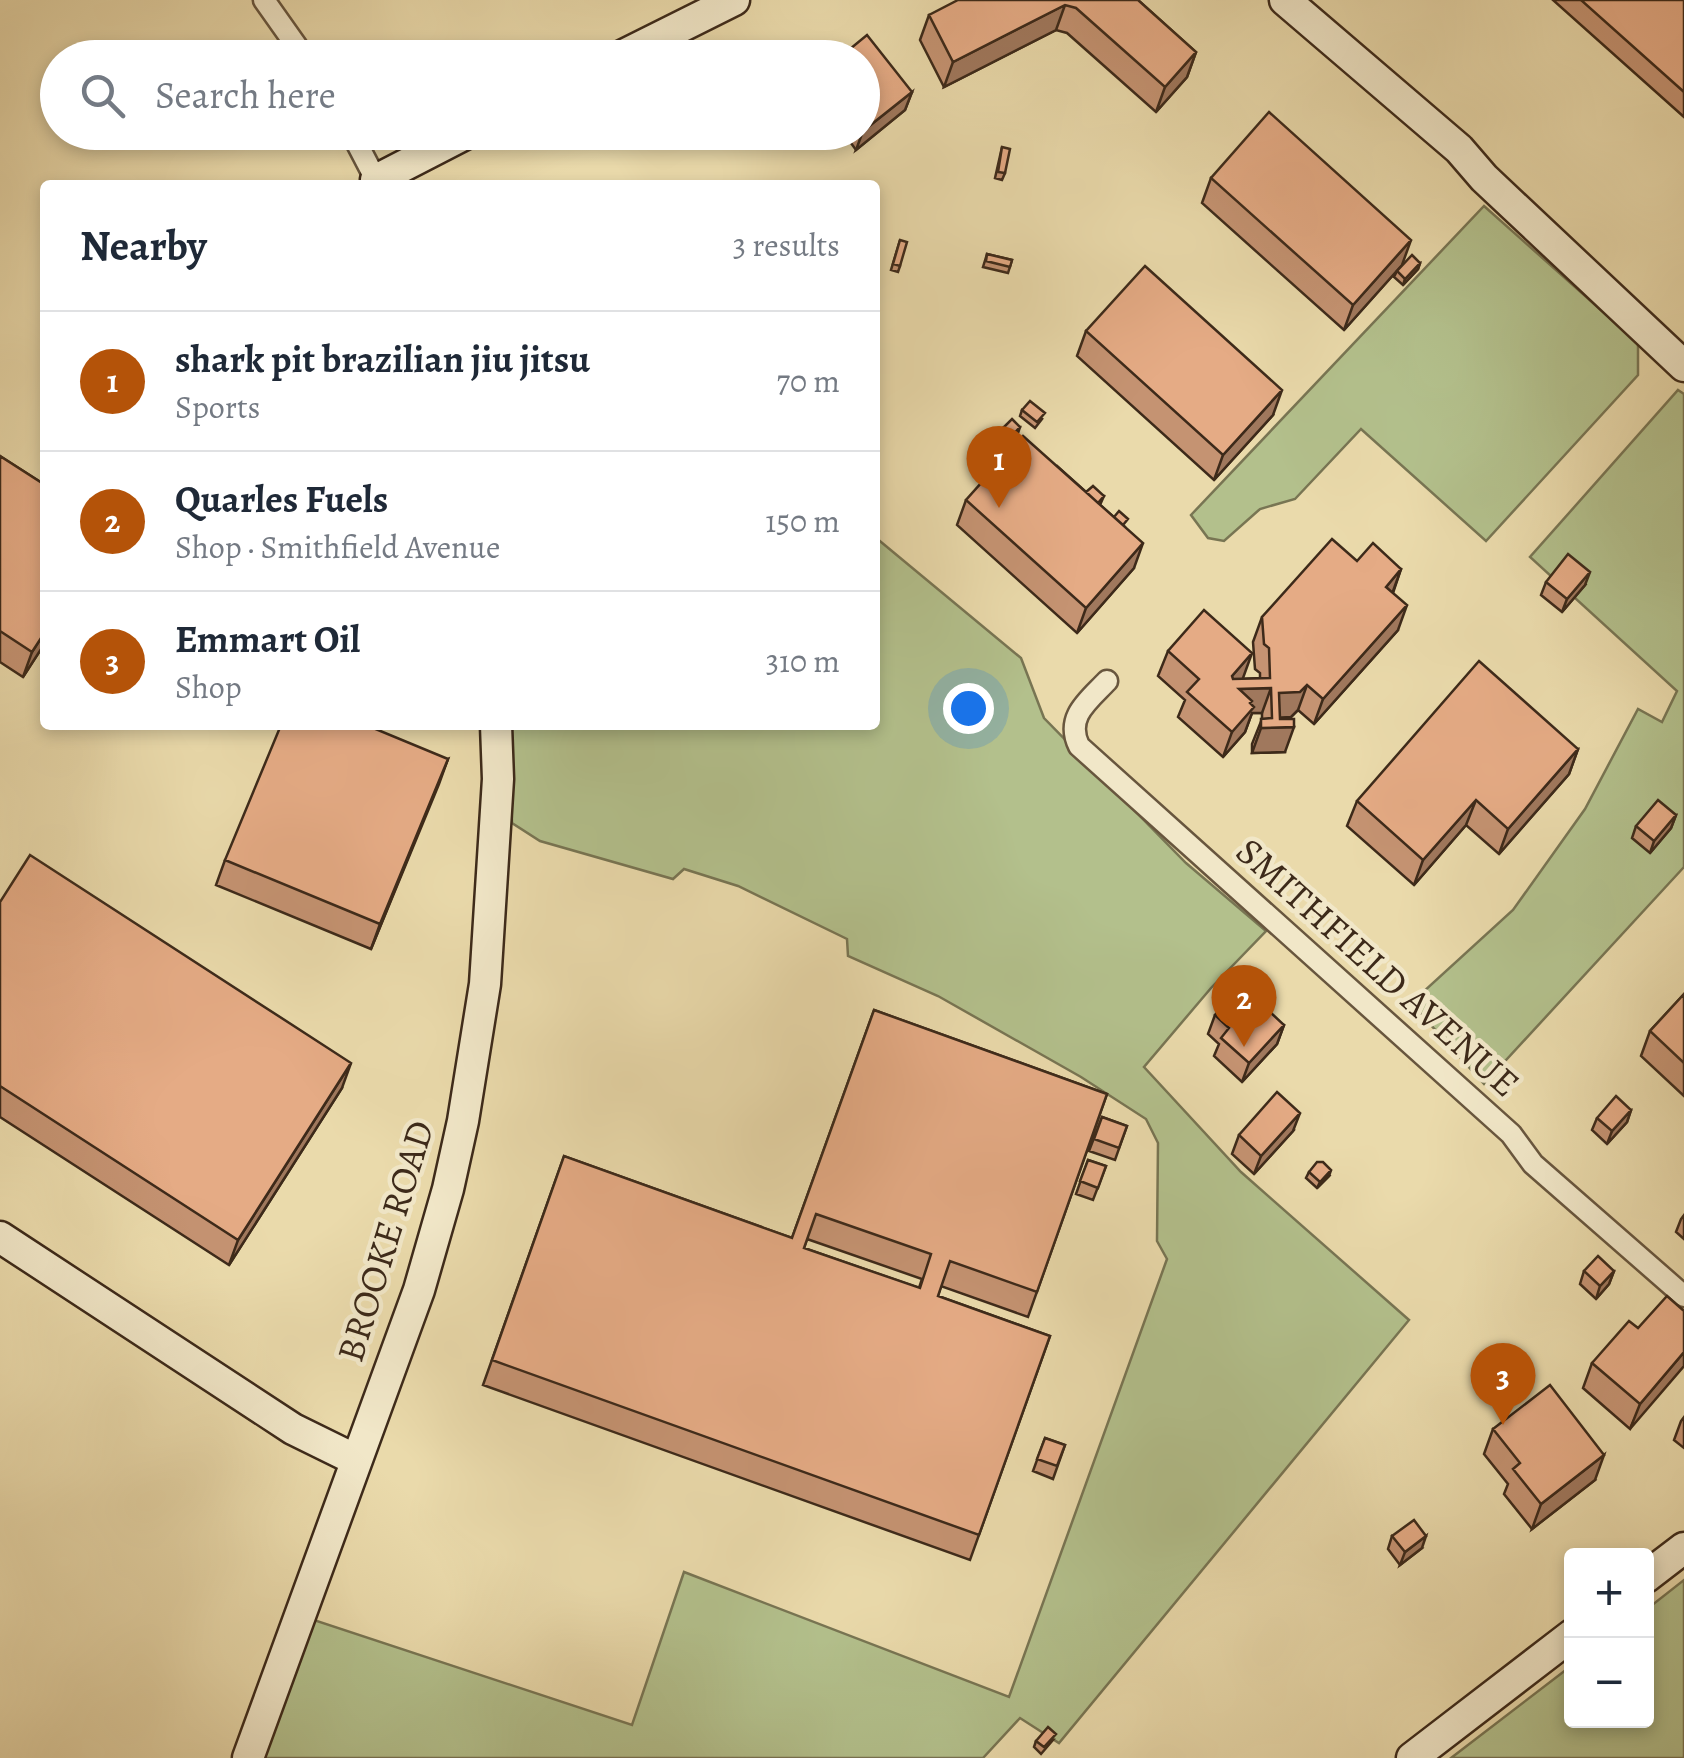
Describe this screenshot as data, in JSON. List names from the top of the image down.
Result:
{
  "streets": {
    "street": ["SMITHFIELD AVENUE", "BROOKE ROAD"]
  },
  "page": {
    "search": "Search here",
    "heading": ["Nearby", "3 results"],
    "list": [
      {
        "mark": "1",
        "name": "shark pit brazilian jiu jitsu",
        "note": "Sports",
        "value": "70 m"
      },
      {
        "mark": "2",
        "name": "Quarles Fuels",
        "note": "Shop · Smithfield Avenue",
        "value": "150 m"
      },
      {
        "mark": "3",
        "name": "Emmart Oil",
        "note": "Shop",
        "value": "310 m"
      }
    ],
    "pins": ["1", "2", "3"],
    "map_buttons": ["+", "−"]
  }
}
